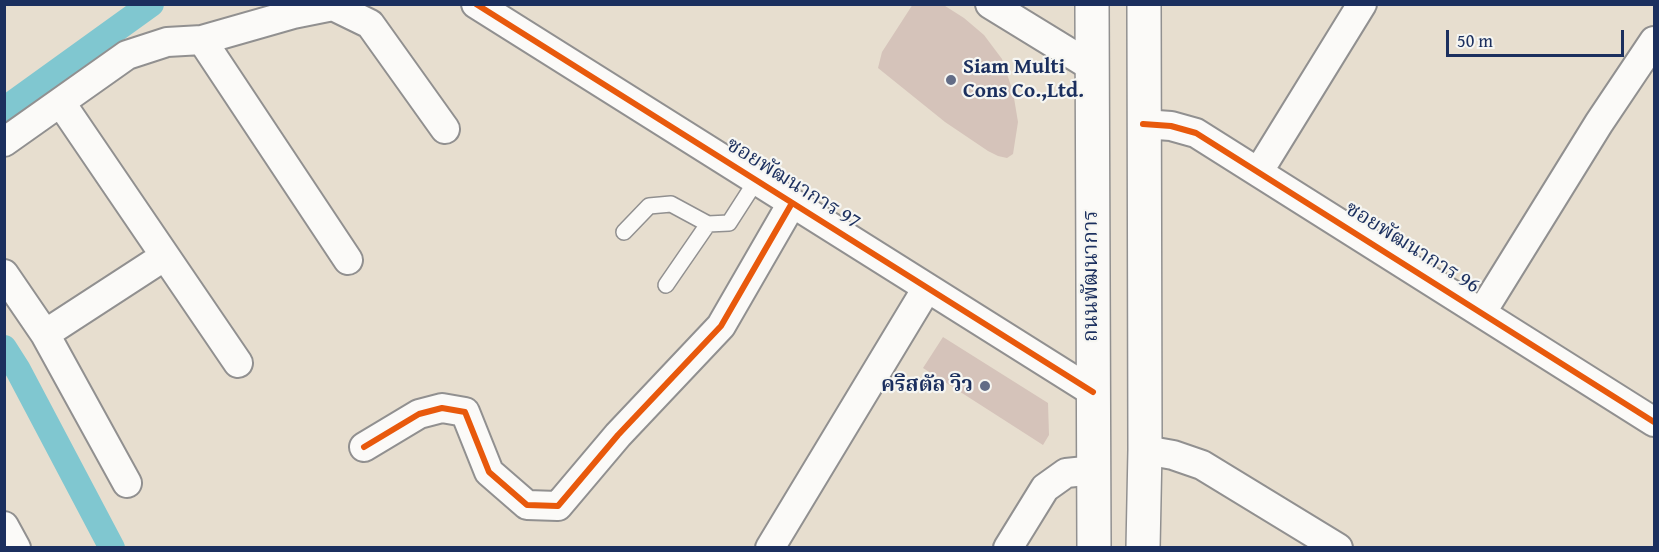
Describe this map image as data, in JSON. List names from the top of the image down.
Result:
{
  "streets": {
    "main road": ["ถนนพัฒนาการ"],
    "street": ["ซอยพัฒนาการ 97", "ซอยพัฒนาการ 96"]
  },
  "crossings": [
    ["ซอยพัฒนาการ 97", "ถนนพัฒนาการ"]
  ],
  "places": ["Siam Multi Cons Co.,Ltd.", "คริสตัล วิว"],
  "scale_bar": "50 m"
}
